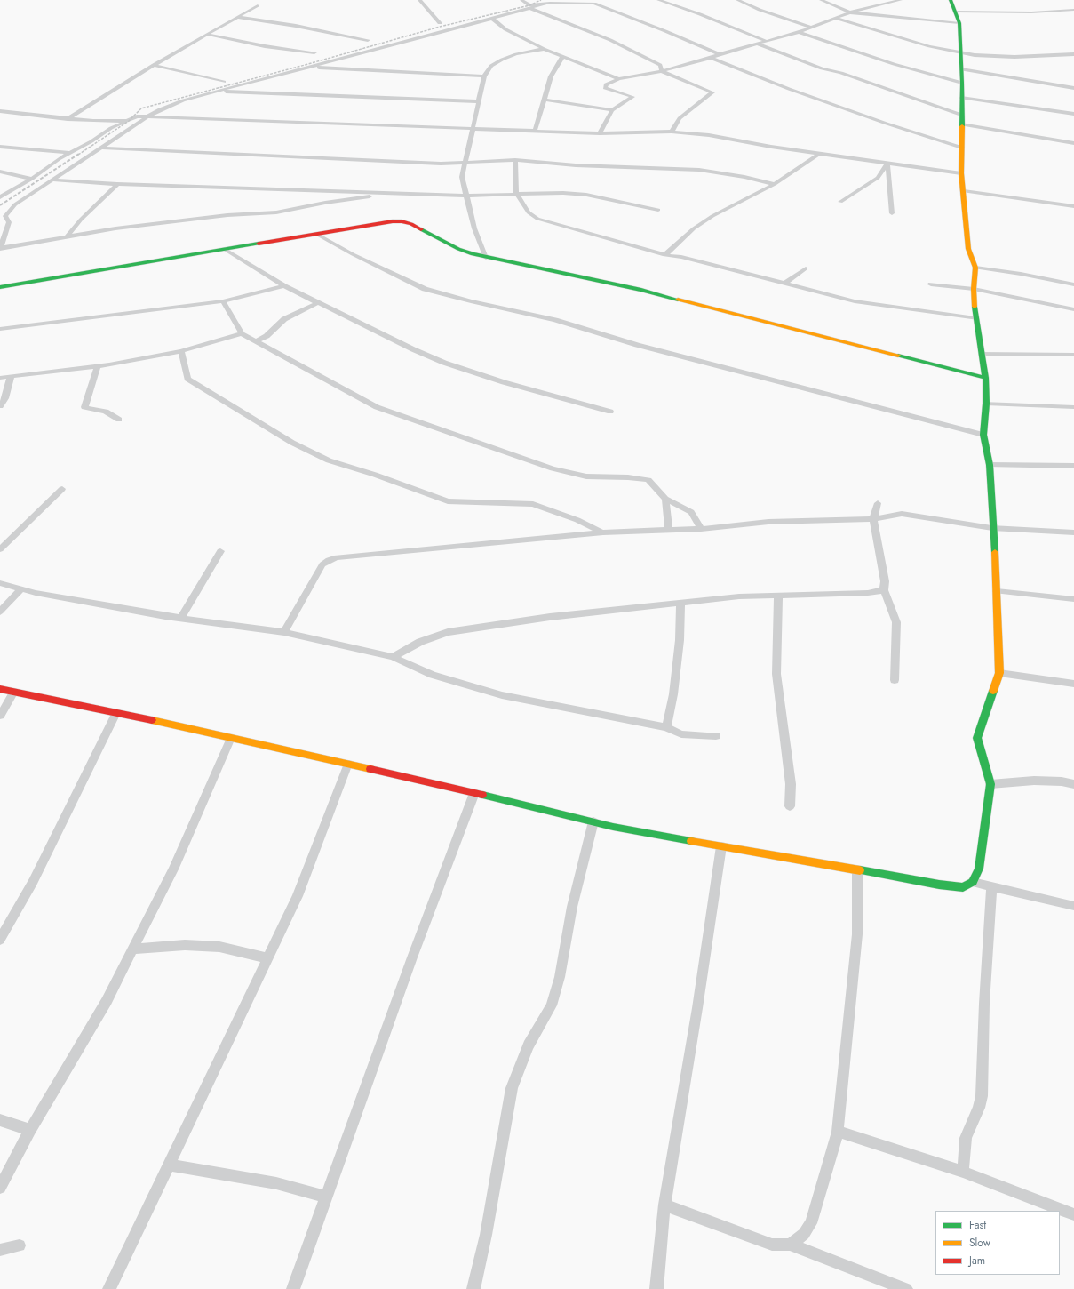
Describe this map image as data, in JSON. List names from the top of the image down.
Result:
{
  "legend": ["Fast", "Slow", "Jam"]
}
